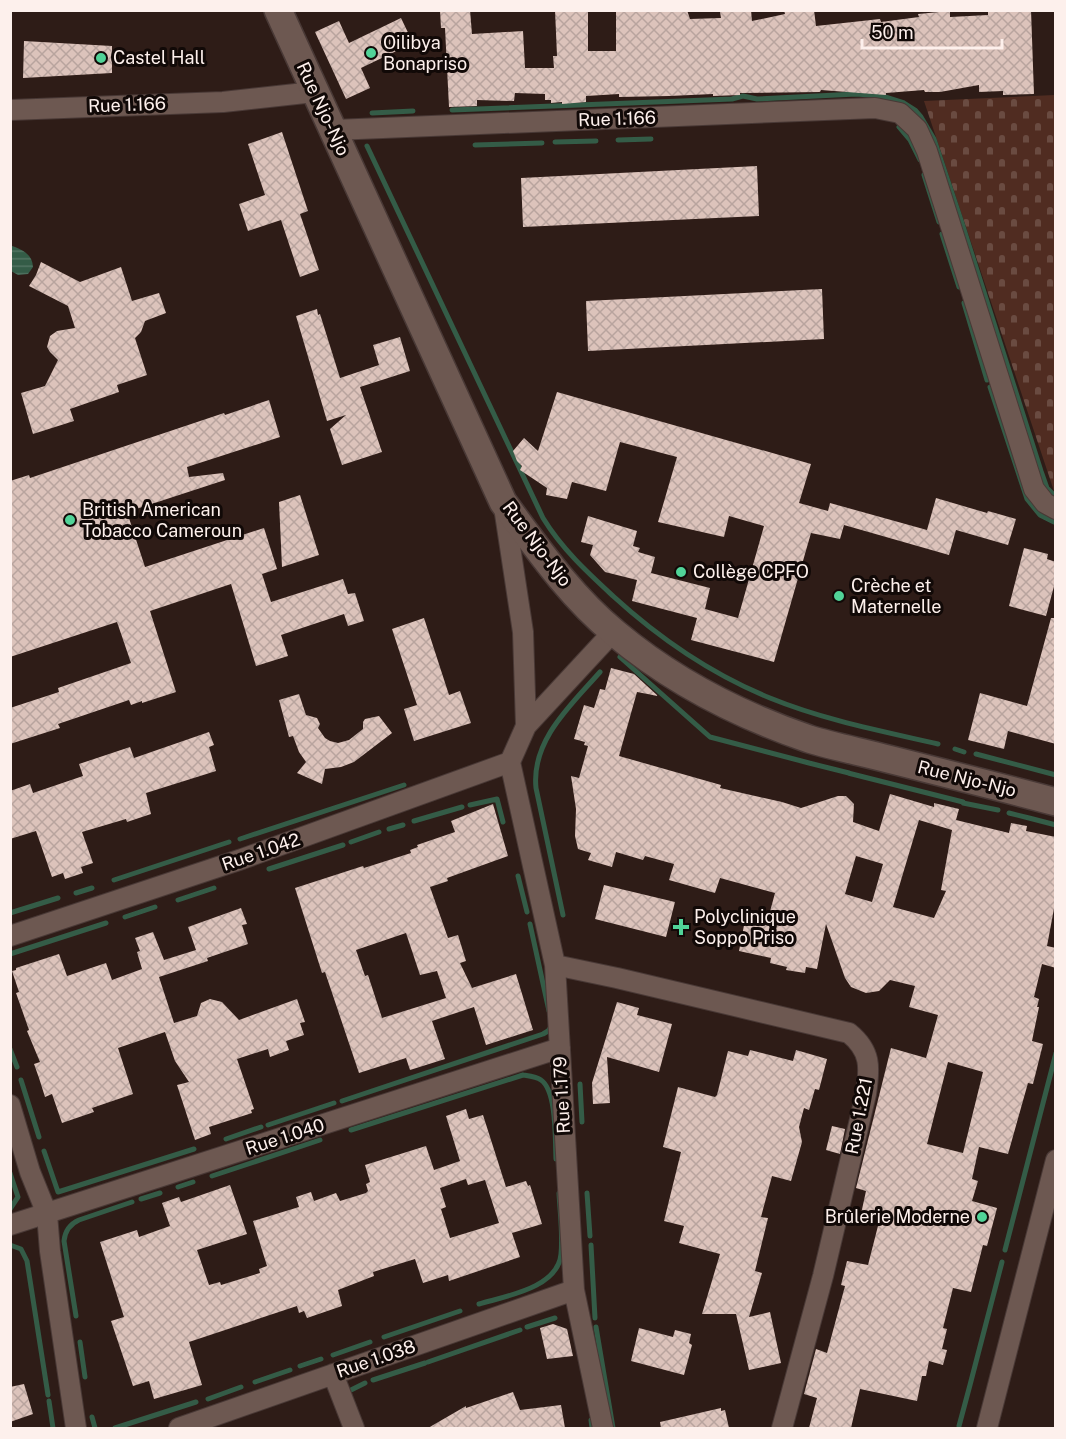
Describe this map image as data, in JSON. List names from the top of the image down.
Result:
{
  "streets": {
    "main road": ["Rue Njo-Njo"],
    "street": [
      "Rue 1.166",
      "Rue 1.042",
      "Rue 1.179",
      "Rue 1.221",
      "Rue 1.040",
      "Rue 1.038"
    ]
  },
  "crossings": [
    ["Rue 1.166", "Rue Njo-Njo"],
    ["Rue 1.042", "Rue 1.179"],
    ["Rue 1.179", "Rue 1.221"],
    ["Rue 1.179", "Rue 1.040"],
    ["Rue 1.179", "Rue 1.038"]
  ],
  "places": {
    "other": [
      "Oilibya Bonapriso",
      "Castel Hall",
      "British American Tobacco Cameroun",
      "Collège CPFO",
      "Crèche et Maternelle",
      "Brûlerie Moderne"
    ],
    "health": ["Polyclinique Soppo Priso"]
  },
  "scale_bar": "50 m"
}
